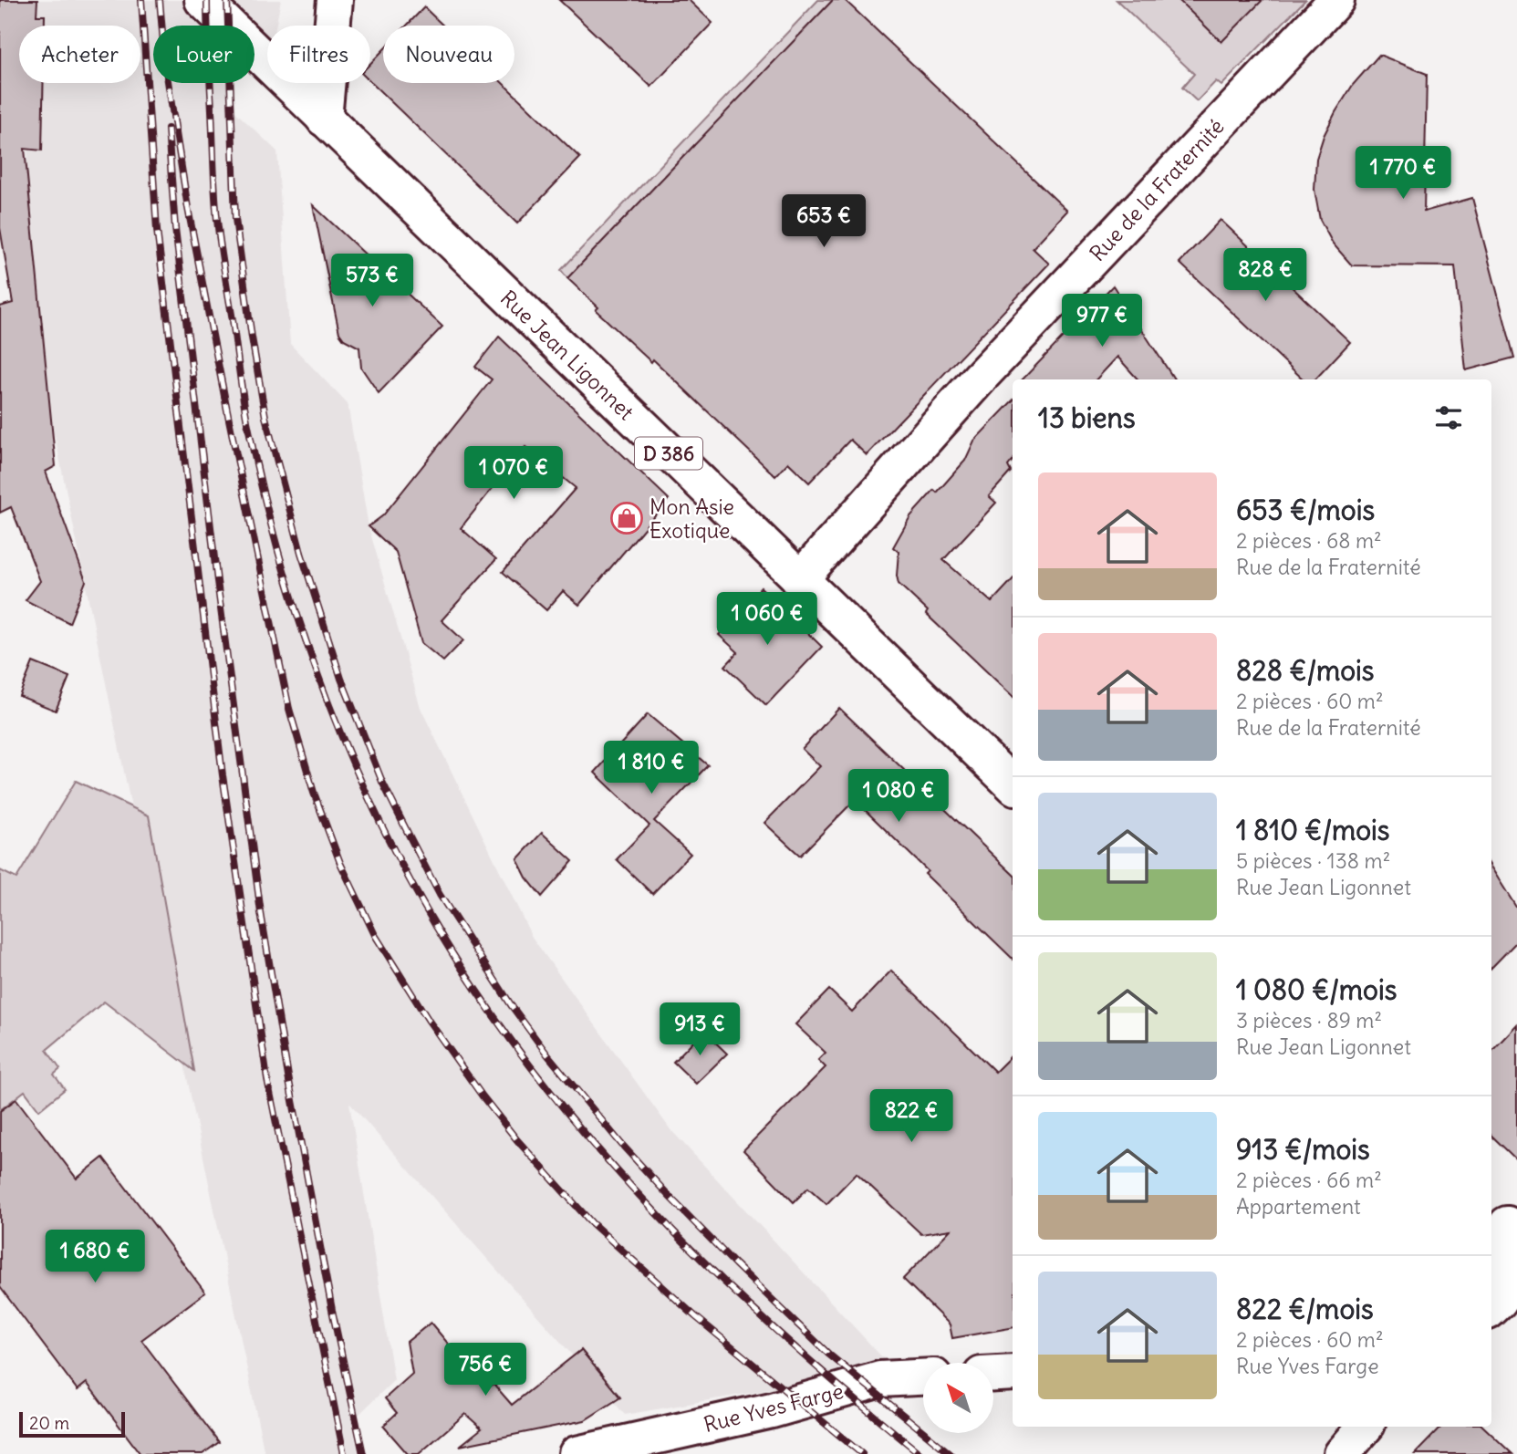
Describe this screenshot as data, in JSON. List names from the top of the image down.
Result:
{
  "streets": {
    "street": [
      "Rue de la Fraternité",
      "Rue Jean Ligonnet",
      "D 386",
      "Rue Yves Farge"
    ]
  },
  "crossings": [
    ["Rue de la Fraternité", "Rue Jean Ligonnet"]
  ],
  "places": {
    "shop": ["Mon Asie Exotique"]
  },
  "scale_bar": "20 m",
  "north": "top left",
  "page": {
    "chip": [
      "Acheter",
      "Louer",
      "Filtres",
      "Nouveau"
    ],
    "price": [
      "1 770 €",
      "653 €",
      "828 €",
      "573 €",
      "977 €",
      "1 070 €",
      "1 060 €",
      "1 810 €",
      "1 080 €",
      "913 €",
      "822 €",
      "1 680 €",
      "756 €"
    ],
    "heading": "13 biens",
    "list": [
      {
        "name": "653 €/mois",
        "note": "2 pièces · 68 m² · Rue de la Fraternité"
      },
      {
        "name": "828 €/mois",
        "note": "2 pièces · 60 m² · Rue de la Fraternité"
      },
      {
        "name": "1 810 €/mois",
        "note": "5 pièces · 138 m² · Rue Jean Ligonnet"
      },
      {
        "name": "1 080 €/mois",
        "note": "3 pièces · 89 m² · Rue Jean Ligonnet"
      },
      {
        "name": "913 €/mois",
        "note": "2 pièces · 66 m² · Appartement"
      },
      {
        "name": "822 €/mois",
        "note": "2 pièces · 60 m² · Rue Yves Farge"
      }
    ],
    "scale": "20 m"
  }
}
